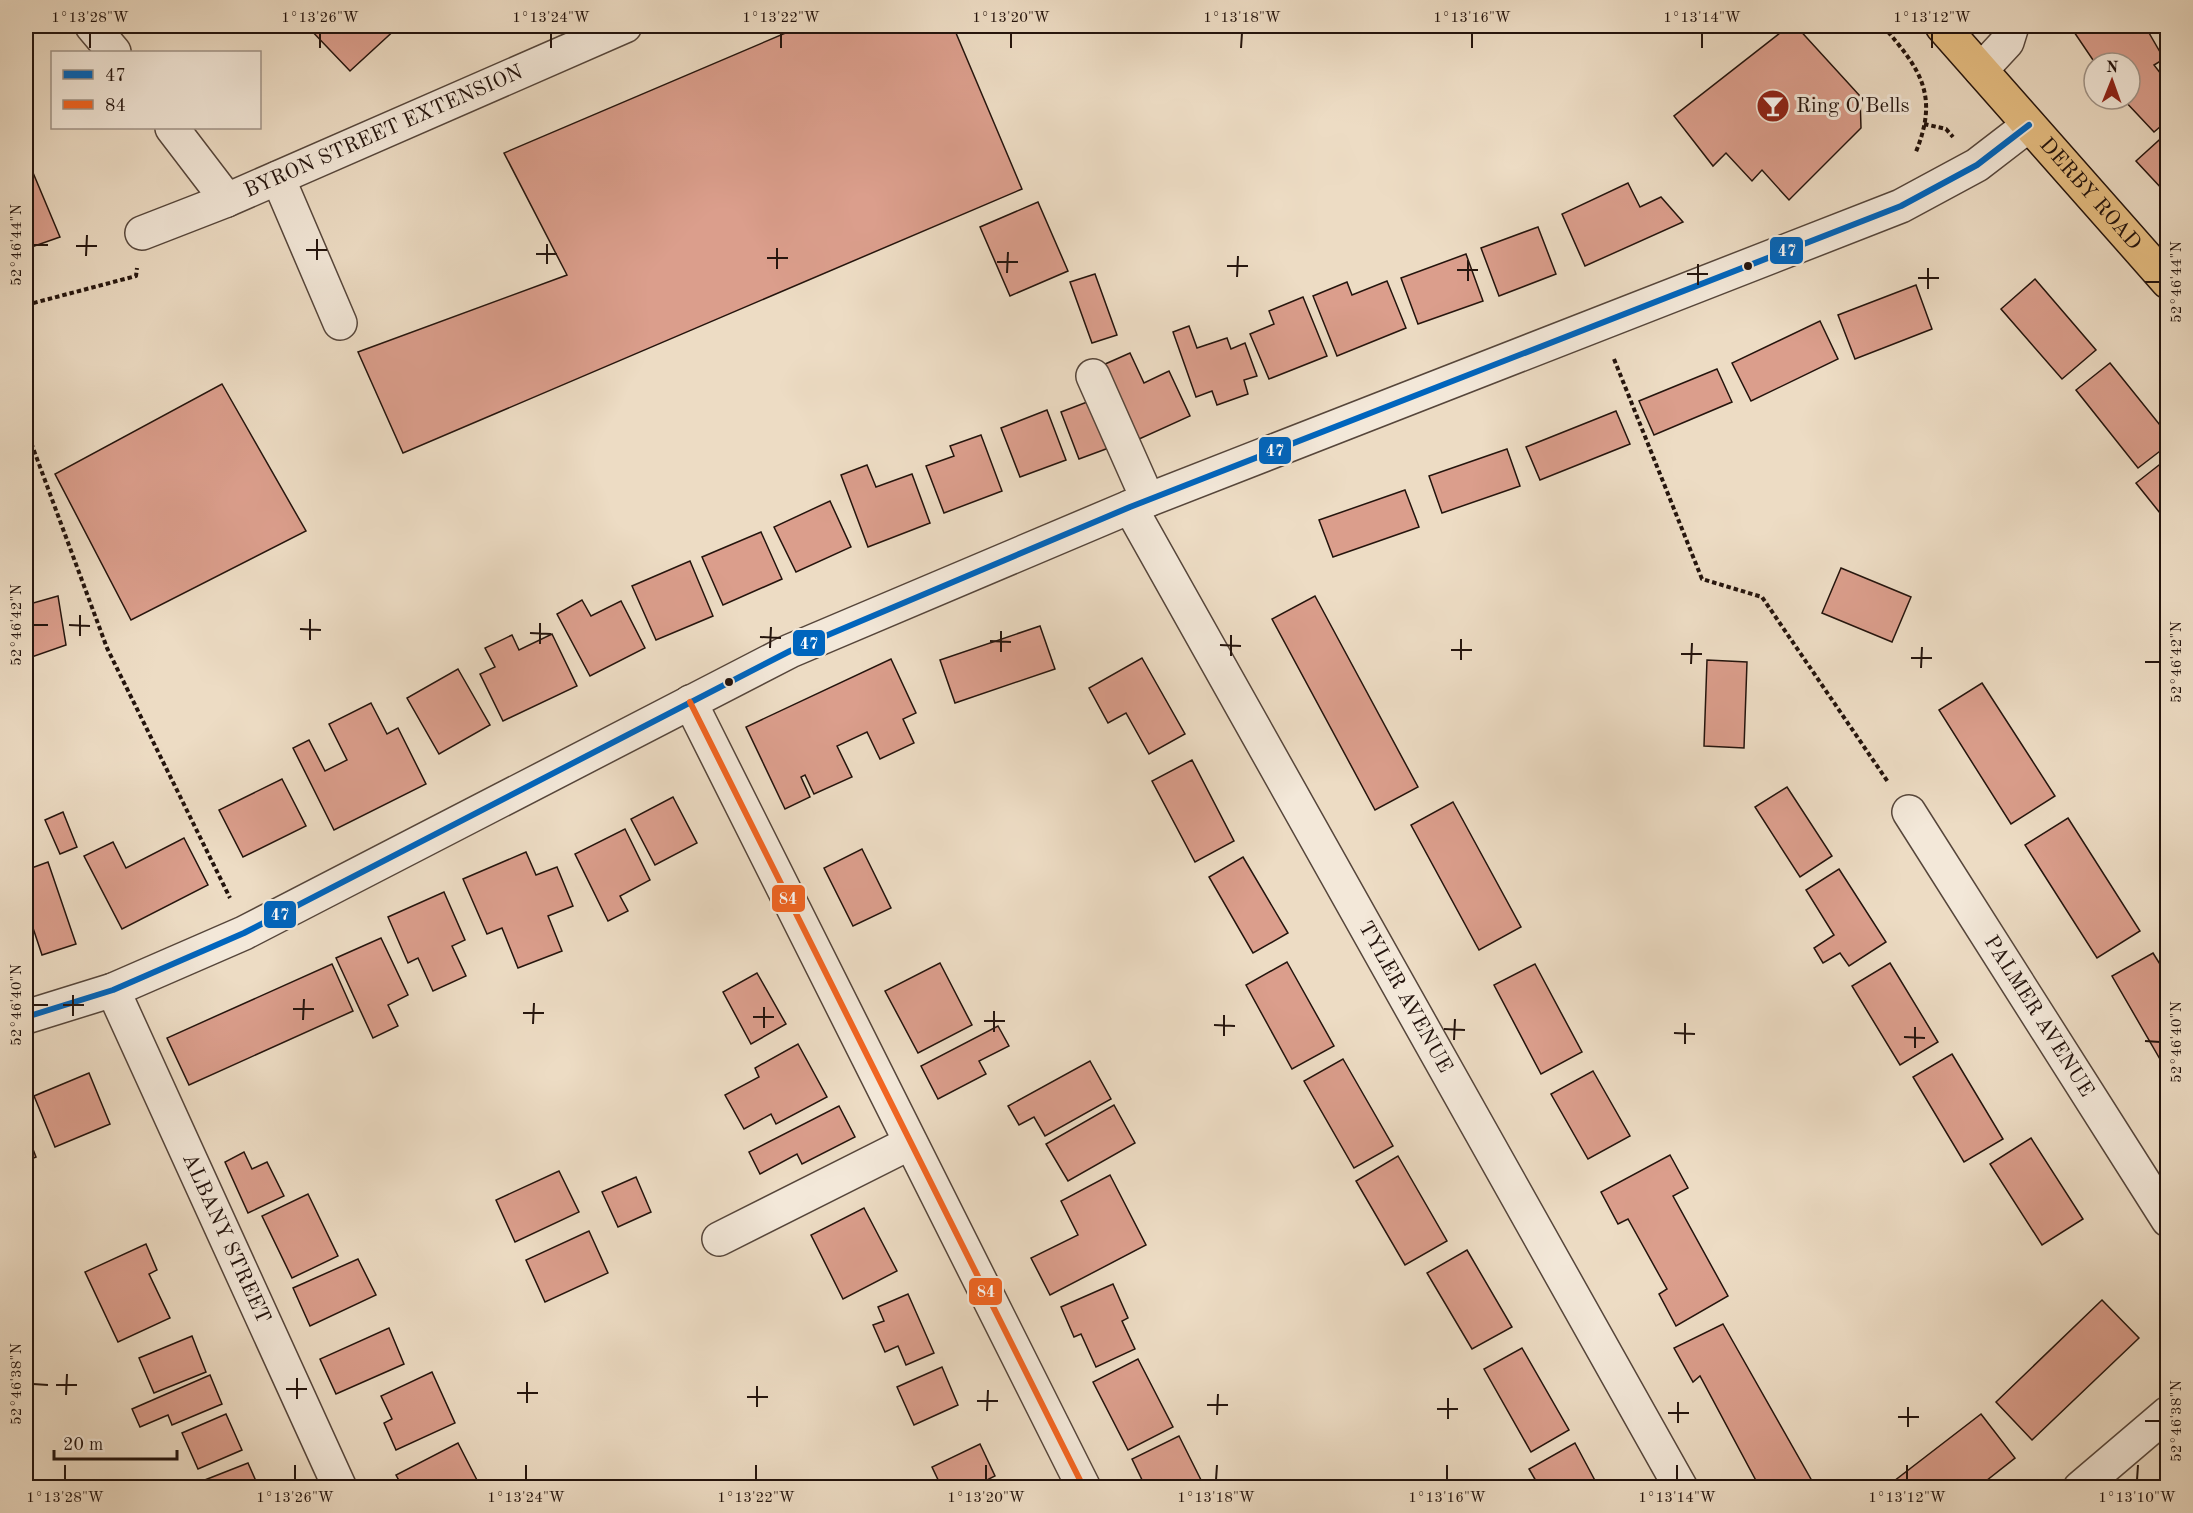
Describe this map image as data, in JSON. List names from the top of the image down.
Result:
{
  "streets": {
    "highway": ["DERBY ROAD"],
    "street": [
      "BYRON STREET EXTENSION",
      "TYLER AVENUE",
      "PALMER AVENUE",
      "ALBANY STREET"
    ]
  },
  "places": {
    "bar": ["Ring O'Bells"]
  },
  "lines": ["transit line 47", "transit line 84"],
  "legend": ["47", "84"],
  "scale_bar": "20 m",
  "north": "top",
  "coordinates": [
    "1°13'28\"W",
    "1°13'26\"W",
    "1°13'24\"W",
    "1°13'22\"W",
    "1°13'20\"W",
    "1°13'18\"W",
    "1°13'16\"W",
    "1°13'14\"W",
    "1°13'12\"W",
    "52°46'44\"N",
    "52°46'42\"N",
    "52°46'40\"N",
    "52°46'38\"N",
    "1°13'10\"W"
  ]
}
